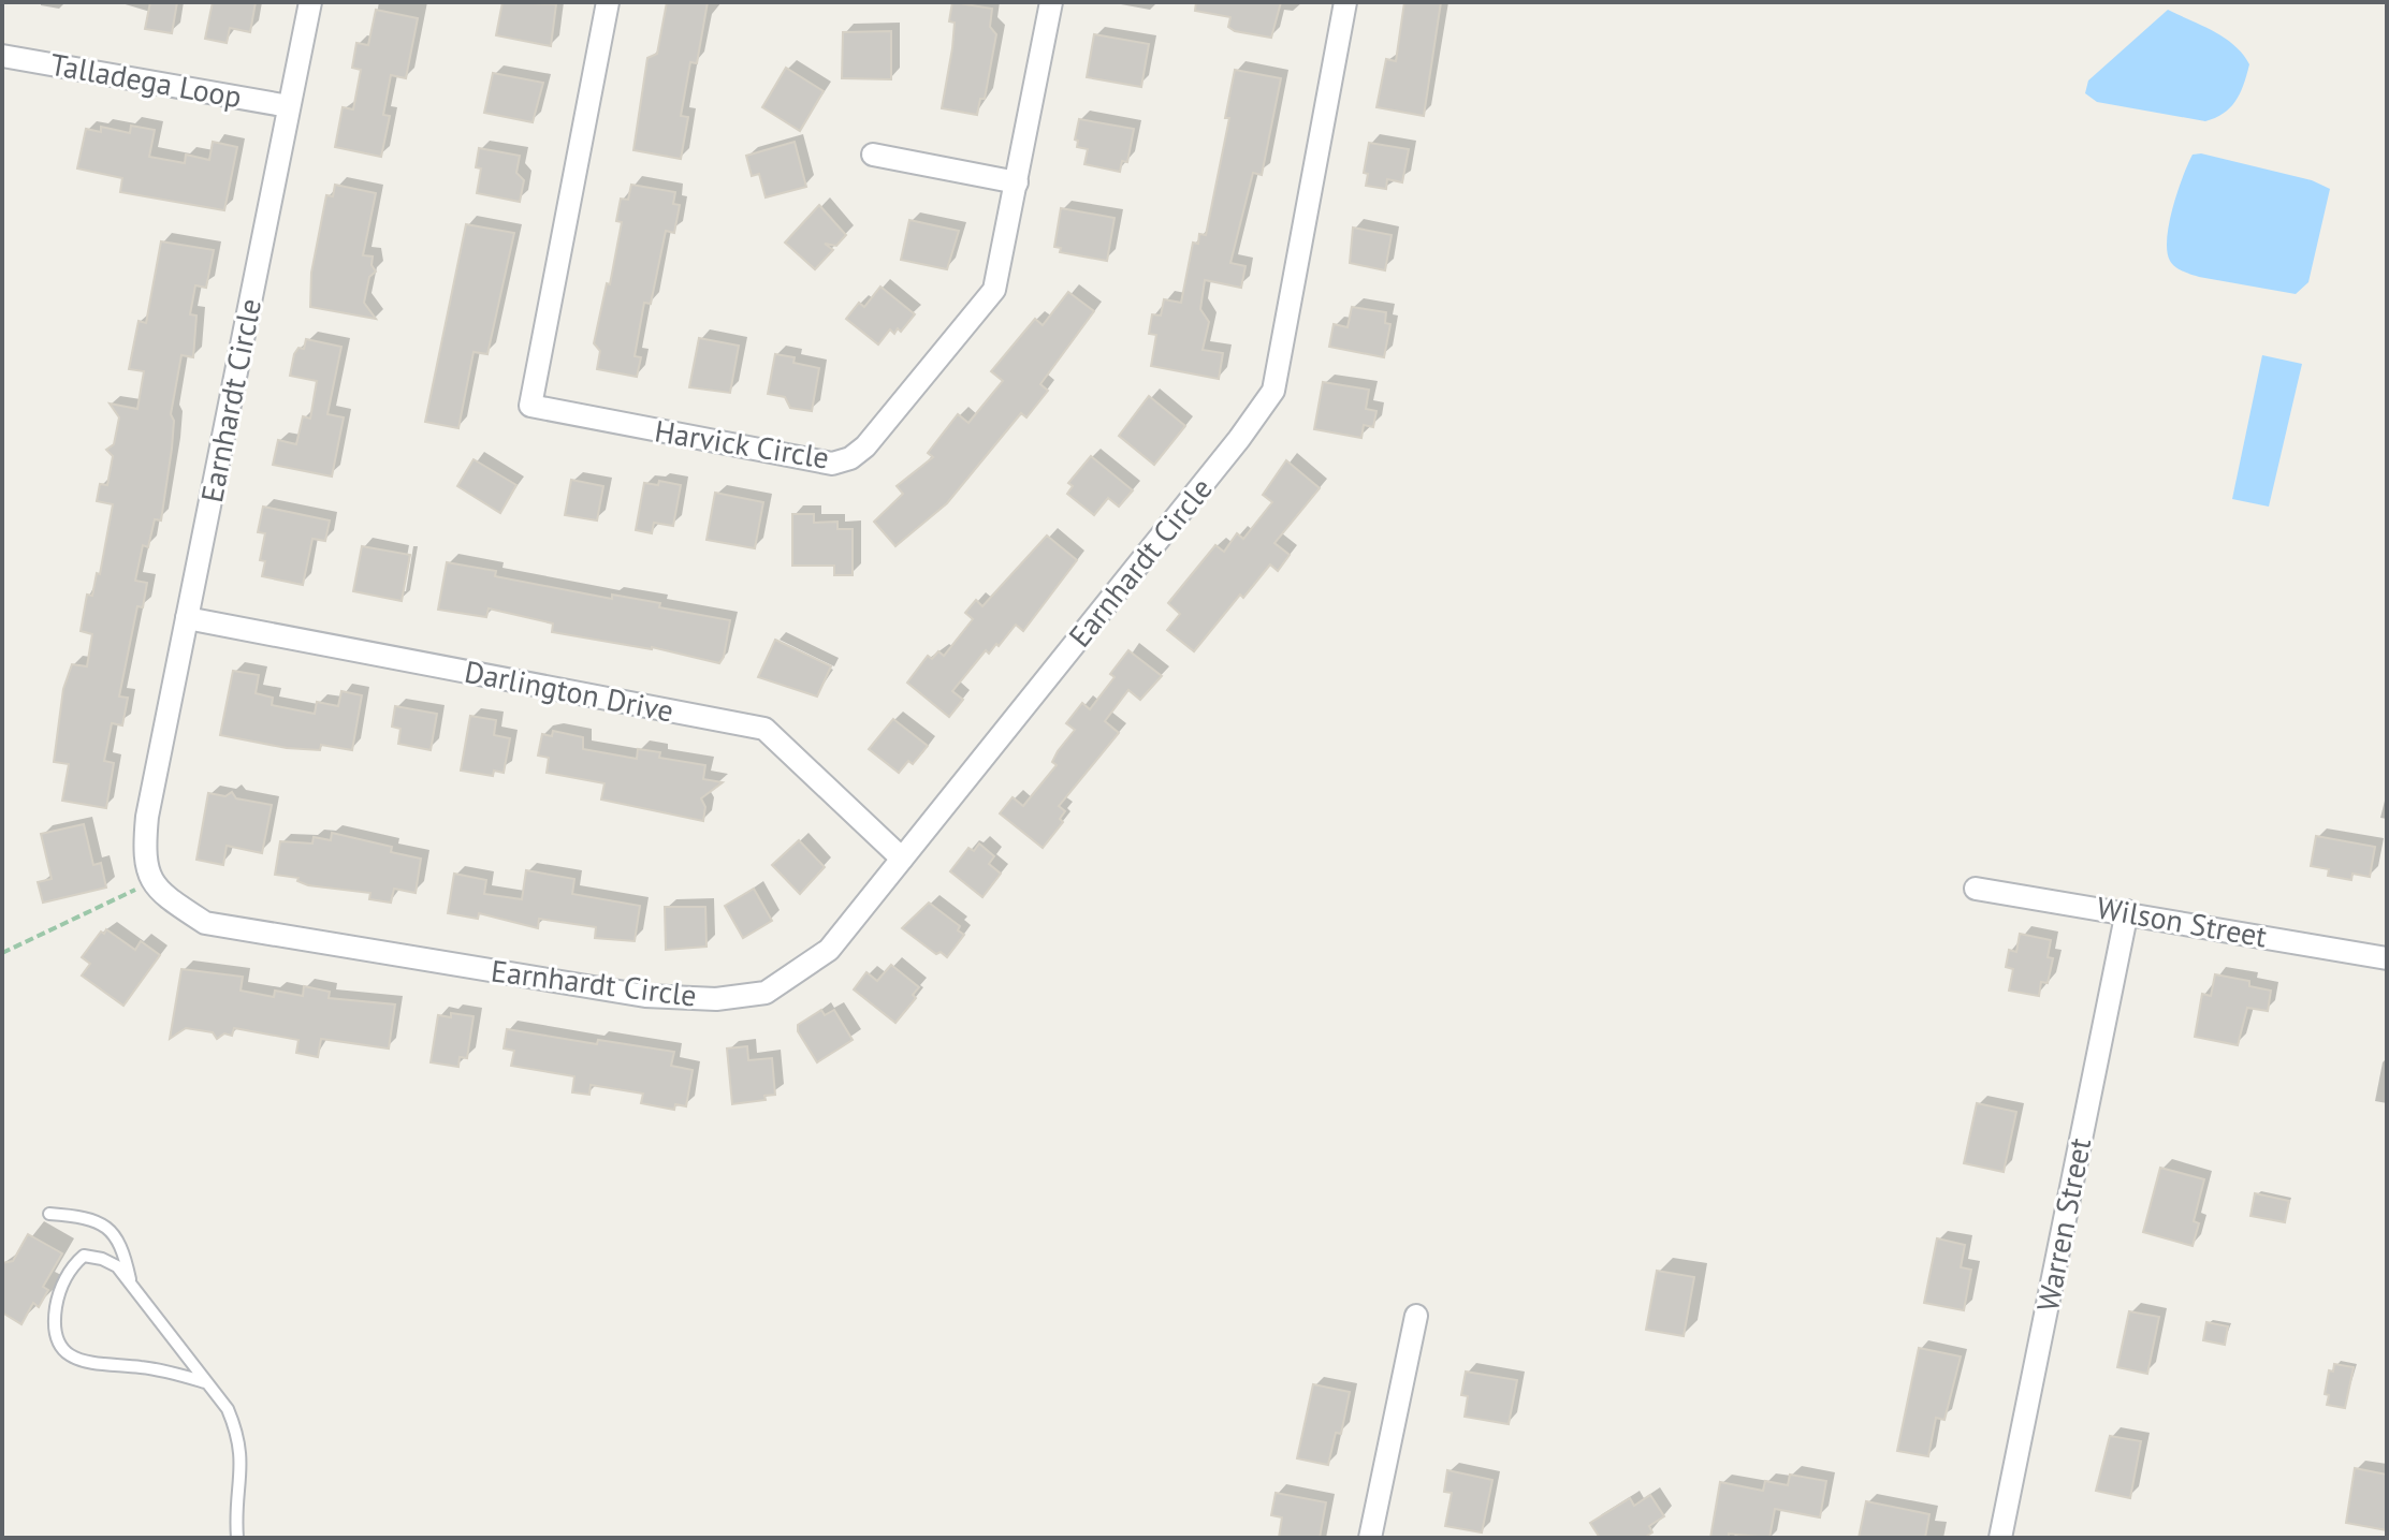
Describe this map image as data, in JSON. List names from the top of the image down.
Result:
{
  "streets": {
    "street": [
      "Talladega Loop",
      "Earnhardt Circle",
      "Harvick Circle",
      "Darlington Drive",
      "Wilson Street",
      "Warren Street"
    ]
  },
  "crossings": [
    ["Talladega Loop", "Earnhardt Circle"],
    ["Earnhardt Circle", "Darlington Drive"],
    ["Wilson Street", "Warren Street"]
  ]
}
